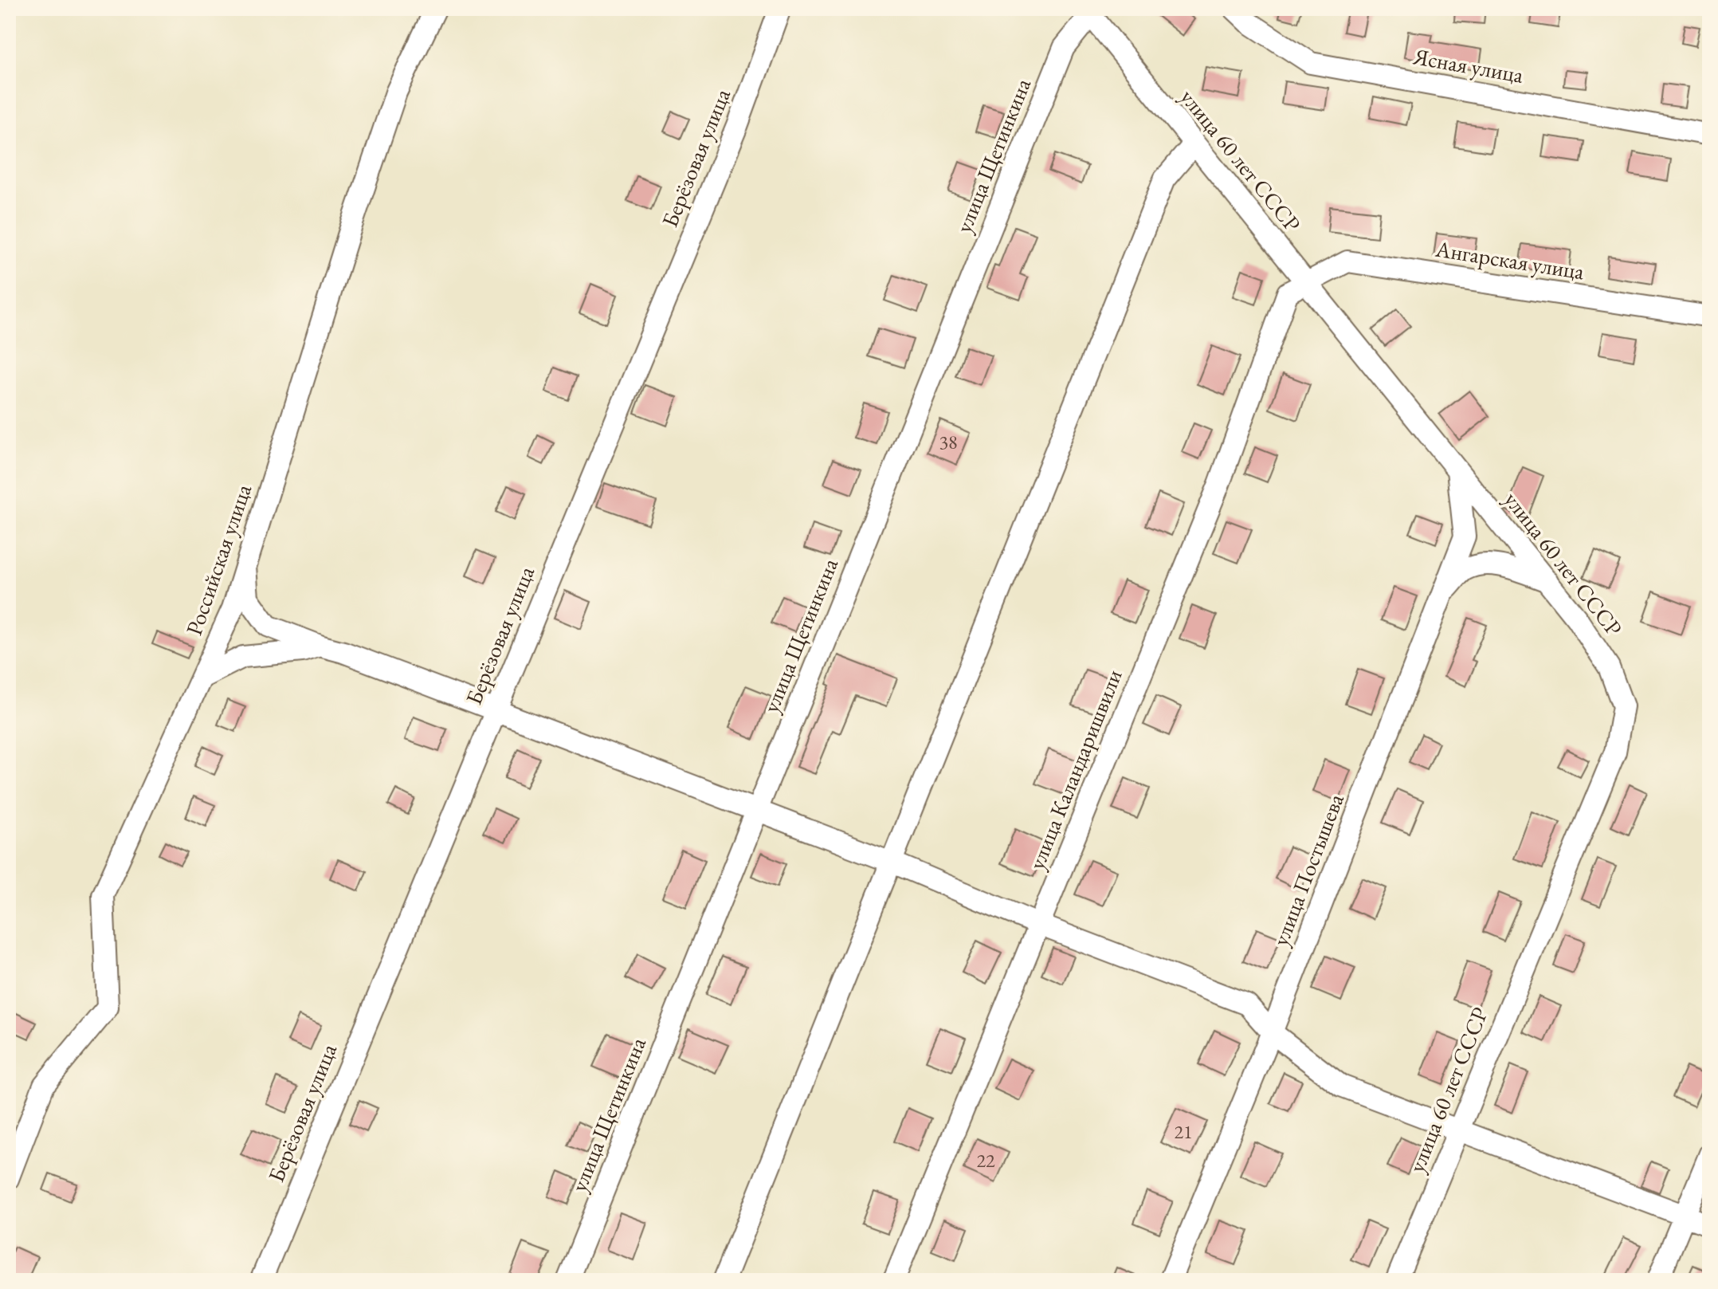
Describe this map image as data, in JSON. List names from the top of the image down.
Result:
{
  "streets": {
    "street": [
      "Ясная улица",
      "улица Щетинкина",
      "Берёзовая улица",
      "улица 60 лет СССР",
      "Ангарская улица",
      "Российская улица",
      "улица Каландаришвили",
      "улица Постышева"
    ]
  },
  "crossings": [
    ["улица Щетинкина", "улица 60 лет СССР"],
    ["улица 60 лет СССР", "Ангарская улица"],
    ["улица 60 лет СССР", "улица Каландаришвили"],
    ["улица 60 лет СССР", "улица Постышева"],
    ["Ангарская улица", "улица Каландаришвили"]
  ],
  "house_numbers": ["38", "21", "22"]
}
